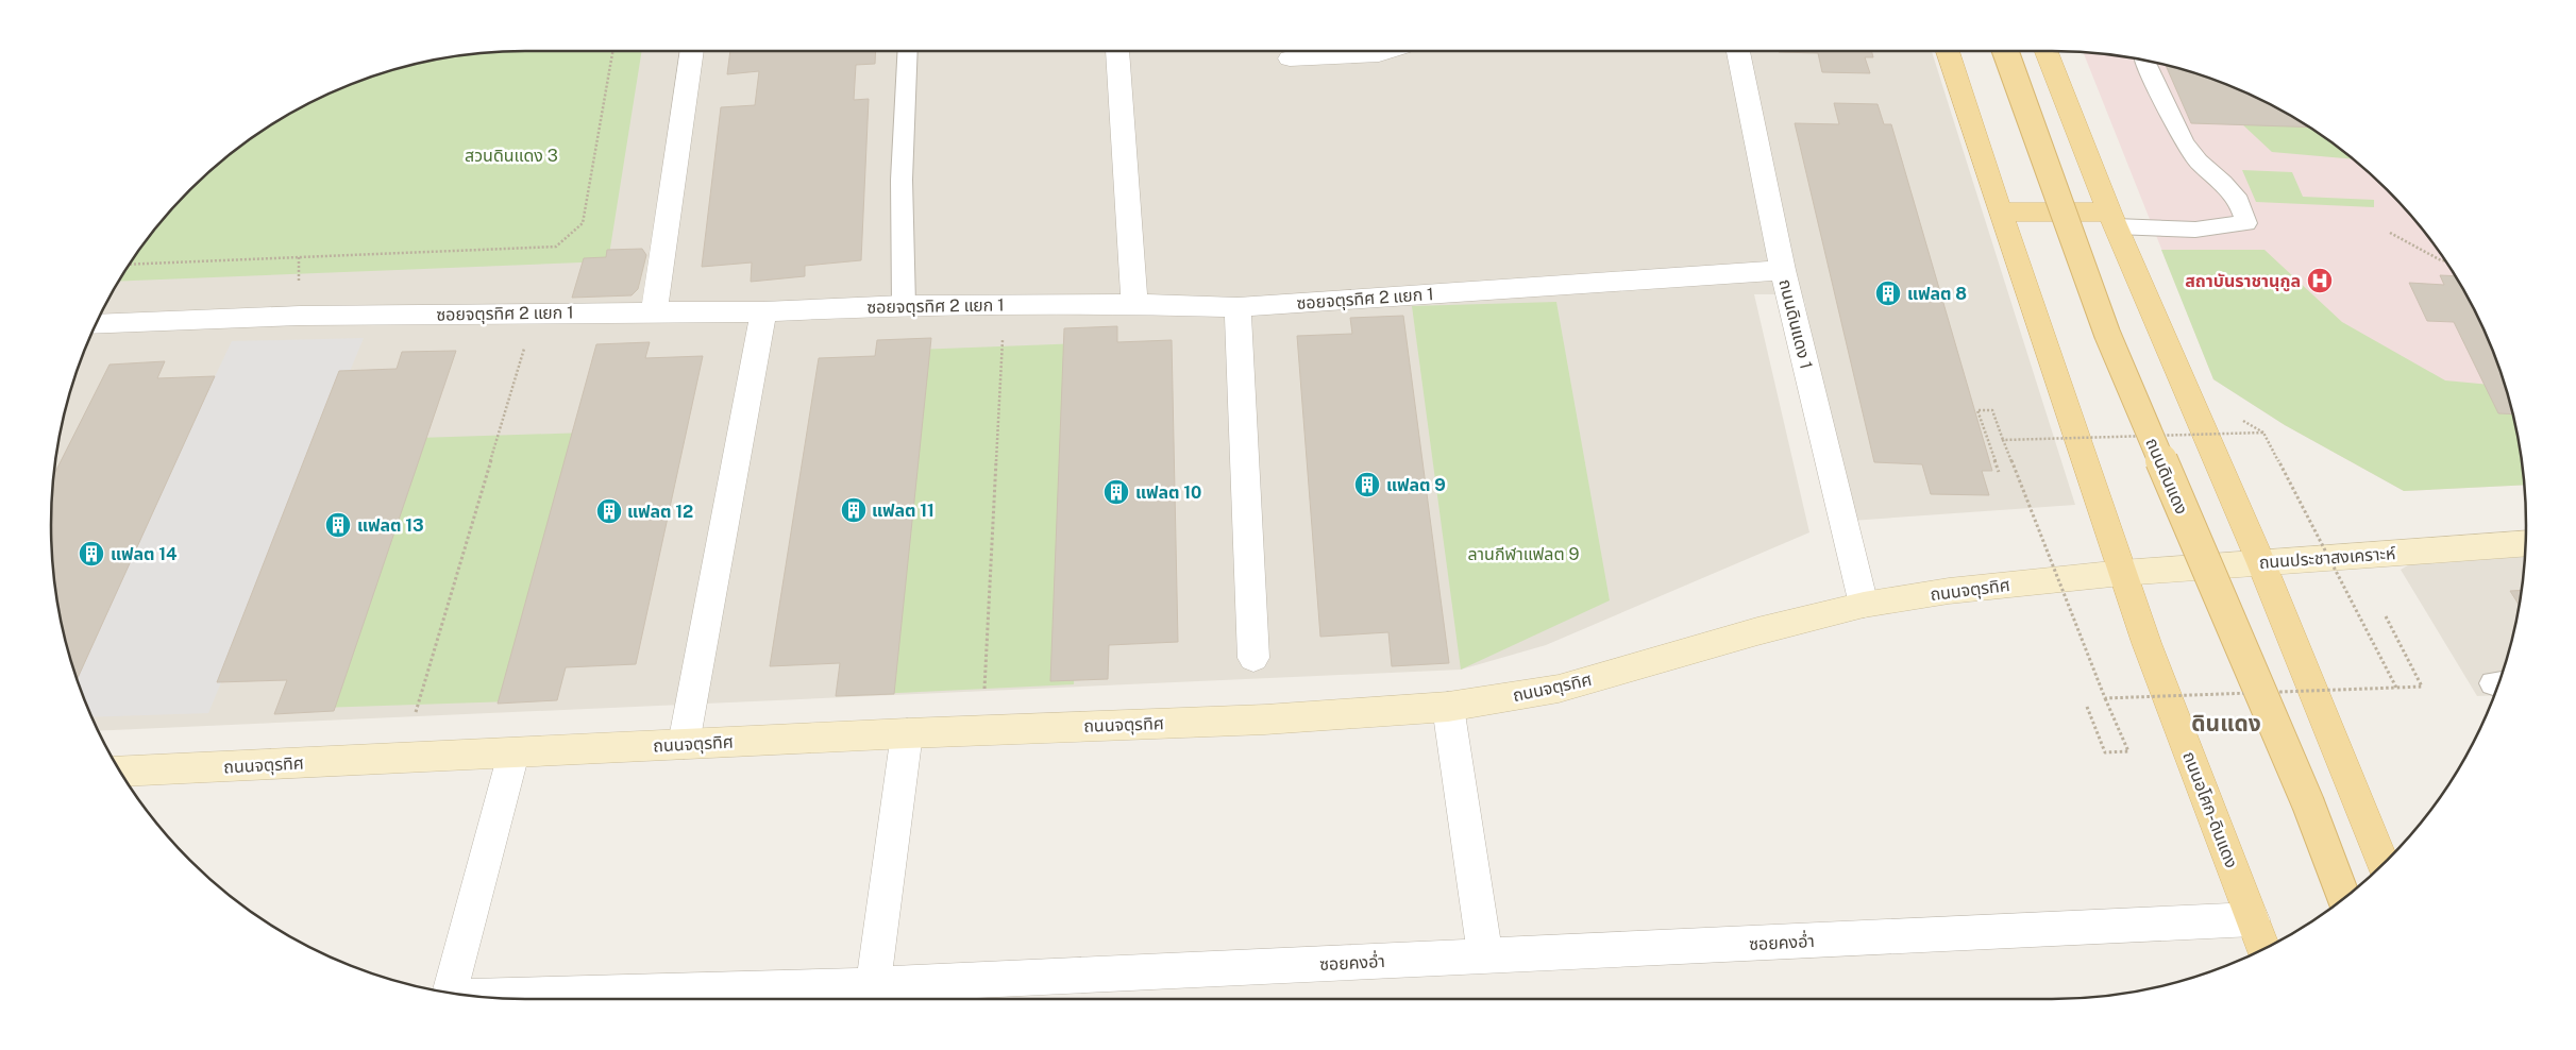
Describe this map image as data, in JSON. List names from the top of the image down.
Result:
{
  "streets": {
    "main road": ["ถนนดินแดง", "ถนนอโศก-ดินแดง"],
    "street": [
      "ซอยจตุรทิศ 2 แยก 1",
      "ถนนดินแดง 1",
      "ถนนประชาสงเคราะห์",
      "ถนนจตุรทิศ",
      "ซอยคงอ่ำ"
    ]
  },
  "crossings": [
    ["ซอยจตุรทิศ 2 แยก 1", "ถนนดินแดง 1"],
    ["ถนนดินแดง 1", "ถนนจตุรทิศ"],
    ["ถนนประชาสงเคราะห์", "ถนนจตุรทิศ"],
    ["ถนนประชาสงเคราะห์", "ถนนอโศก-ดินแดง"],
    ["ถนนจตุรทิศ", "ถนนอโศก-ดินแดง"],
    ["ถนนอโศก-ดินแดง", "ซอยคงอ่ำ"]
  ],
  "districts": ["ดินแดง"],
  "parks": ["สวนดินแดง 3", "ลานกีฬาแฟลต 9"],
  "places": {
    "hospital": ["สถาบันราชานุกูล"],
    "building": [
      "แฟลต 8",
      "แฟลต 9",
      "แฟลต 10",
      "แฟลต 11",
      "แฟลต 12",
      "แฟลต 13",
      "แฟลต 14"
    ]
  }
}
